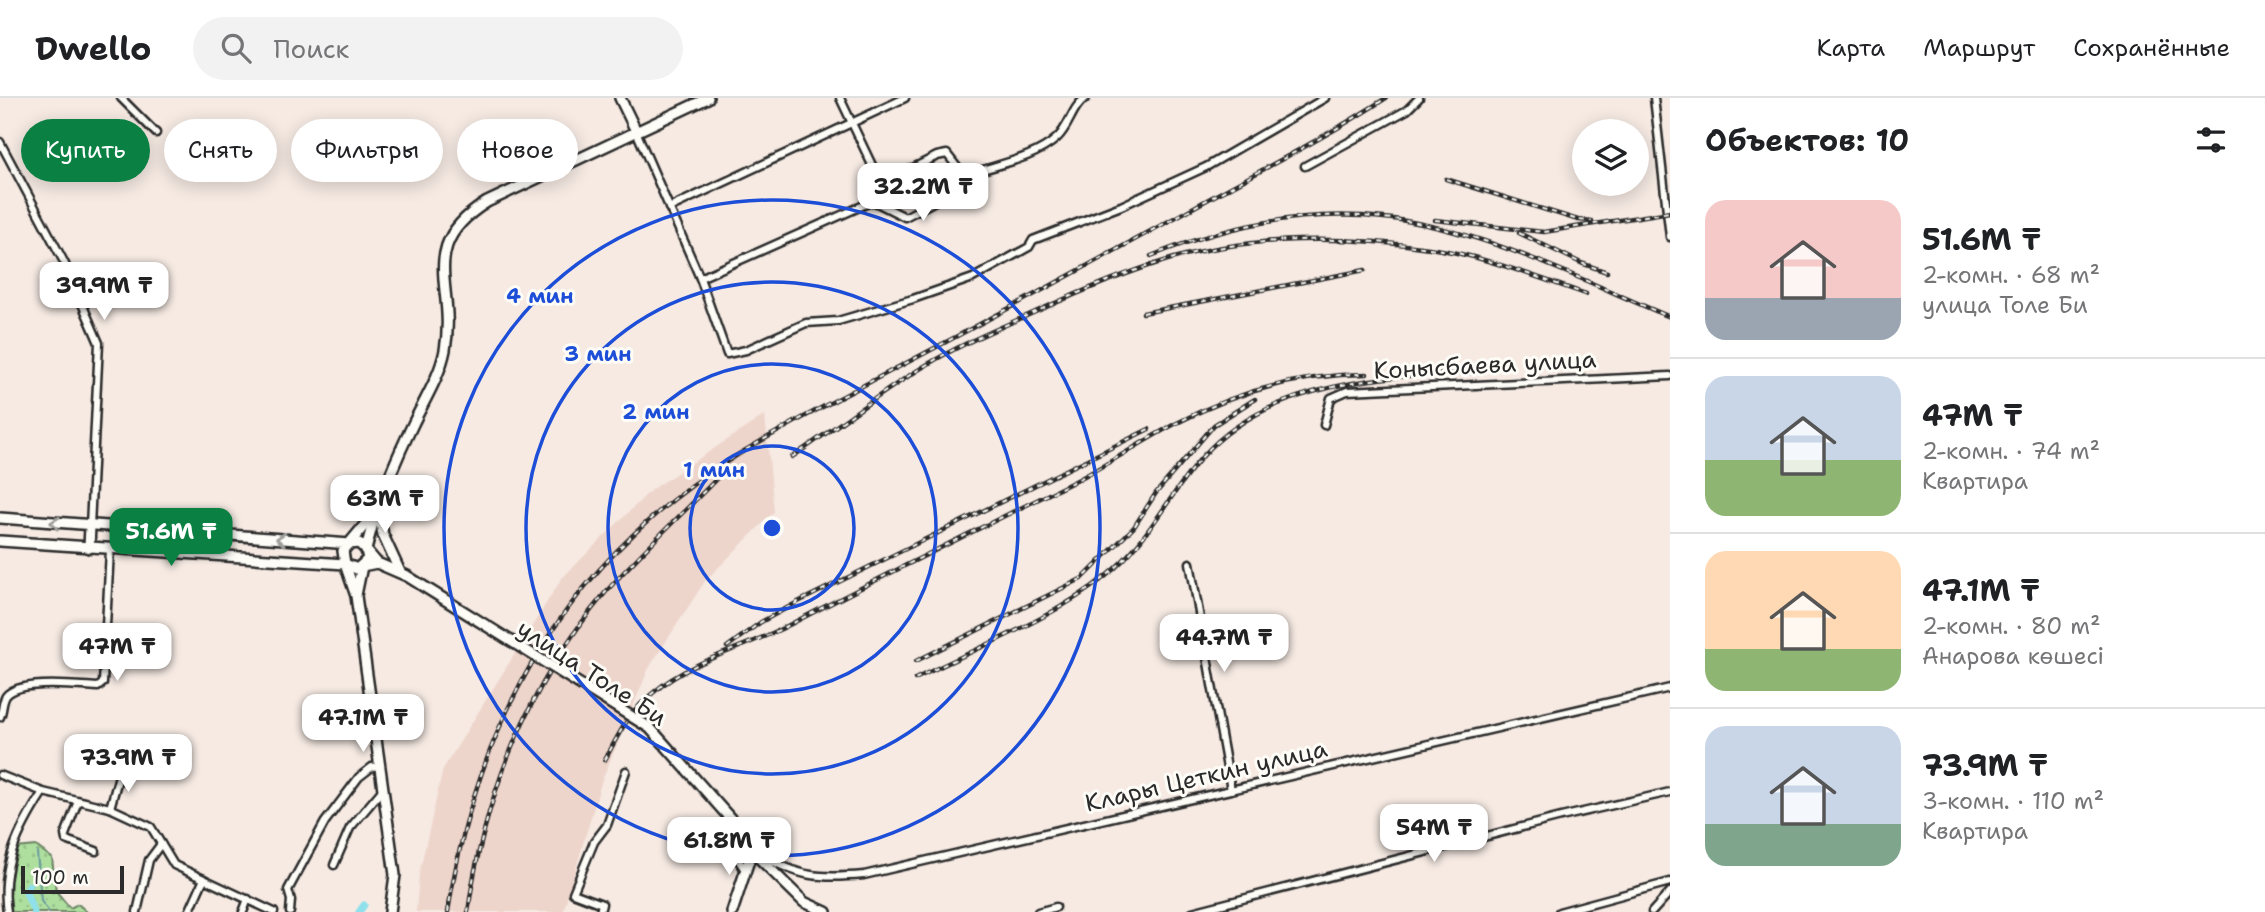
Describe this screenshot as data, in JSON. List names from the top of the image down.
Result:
{
  "streets": {
    "main road": ["улица Толе Би"],
    "street": ["Конысбаева улица", "Клары Цеткин улица"]
  },
  "crossings": [
    ["улица Толе Би", "Клары Цеткин улица"]
  ],
  "scale_bar": "100 m",
  "page": {
    "header": "Dwello",
    "search": "Поиск",
    "nav": ["Карта", "Маршрут", "Сохранённые"],
    "heading": "Объектов: 10",
    "chip": [
      "Купить",
      "Снять",
      "Фильтры",
      "Новое"
    ],
    "price": [
      "32.2M ₸",
      "39.9M ₸",
      "63M ₸",
      "51.6M ₸",
      "44.7M ₸",
      "47M ₸",
      "47.1M ₸",
      "73.9M ₸",
      "54M ₸",
      "61.8M ₸"
    ],
    "list": [
      {
        "name": "51.6M ₸",
        "note": "2-комн. · 68 m² · улица Толе Би"
      },
      {
        "name": "47M ₸",
        "note": "2-комн. · 74 m² · Квартира"
      },
      {
        "name": "47.1M ₸",
        "note": "2-комн. · 80 m² · Анарова көшесі"
      },
      {
        "name": "73.9M ₸",
        "note": "3-комн. · 110 m² · Квартира"
      }
    ],
    "scale": "100 m"
  },
  "rings": [
    "4 мин",
    "3 мин",
    "2 мин",
    "1 мин"
  ]
}
